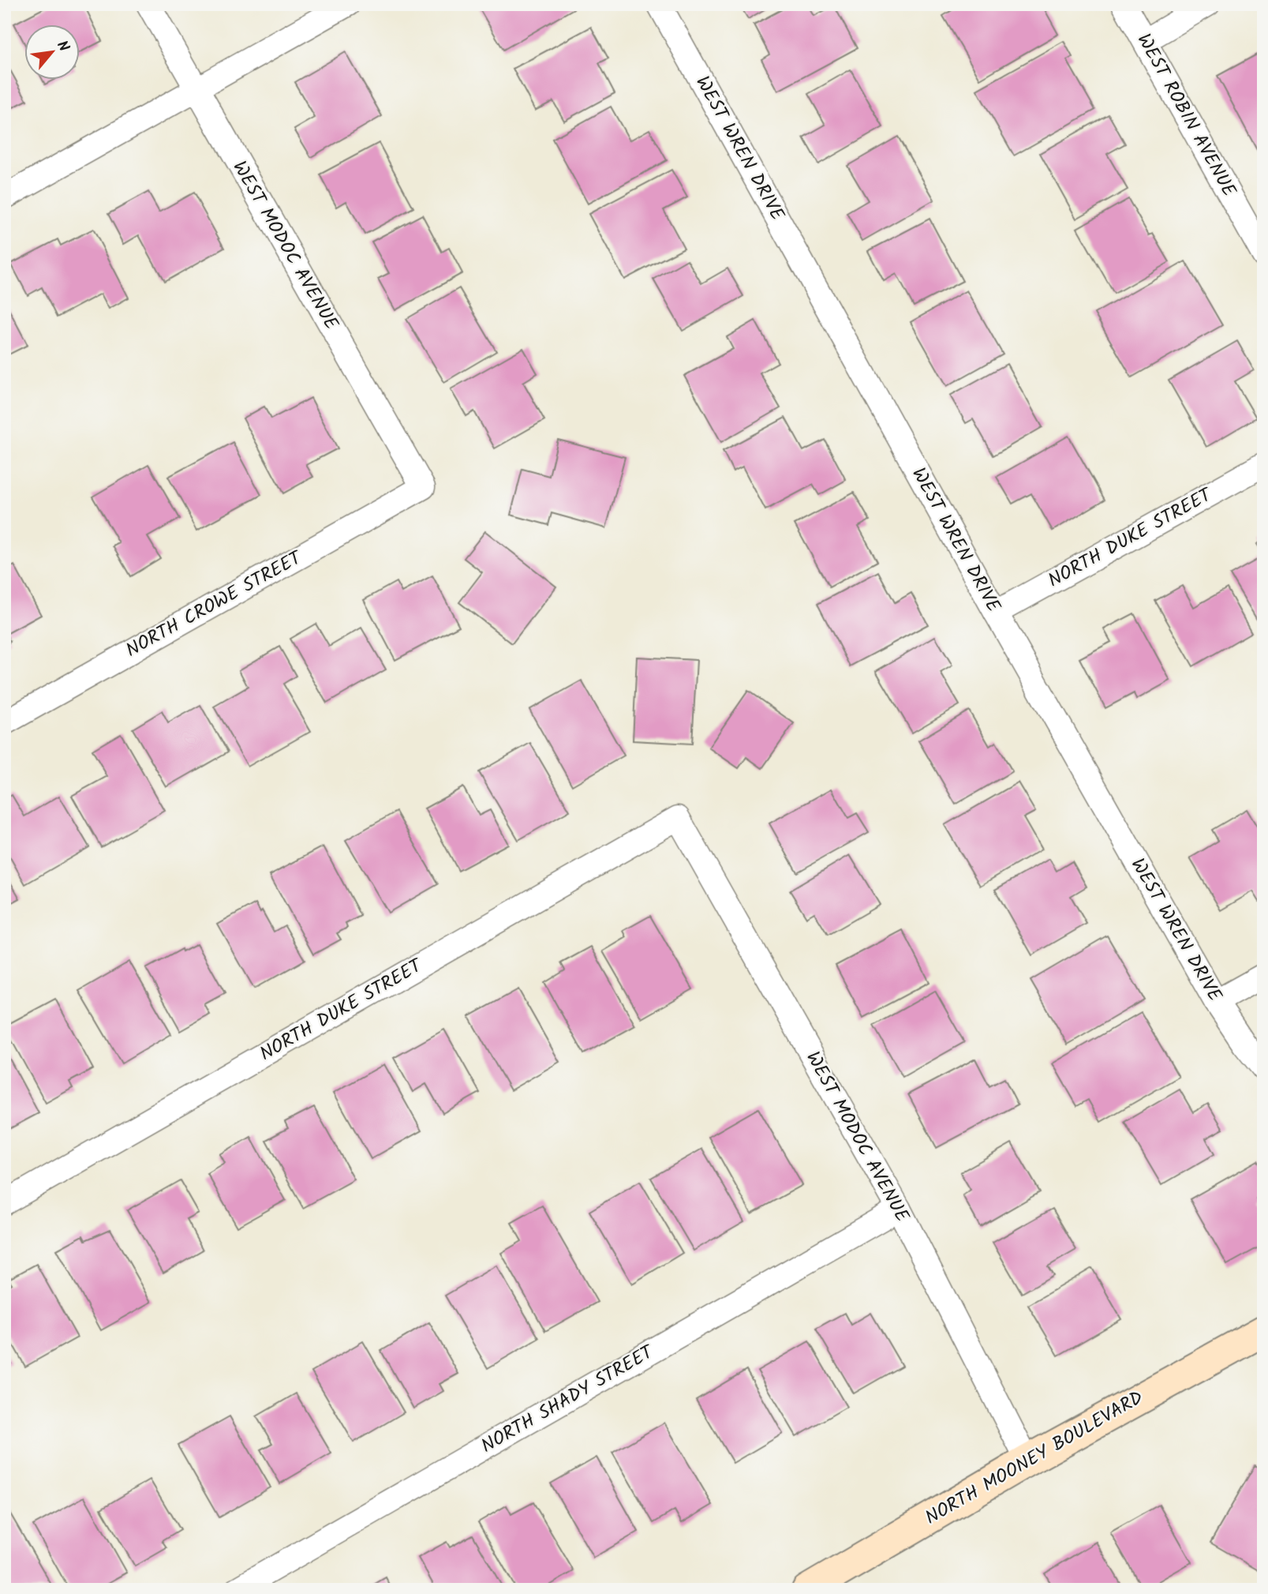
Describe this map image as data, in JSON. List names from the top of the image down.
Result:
{
  "streets": {
    "street": [
      "WEST ROBIN AVENUE",
      "WEST WREN DRIVE",
      "WEST MODOC AVENUE",
      "NORTH DUKE STREET",
      "NORTH CROWE STREET",
      "NORTH SHADY STREET",
      "NORTH MOONEY BOULEVARD"
    ]
  },
  "crossings": [
    ["WEST WREN DRIVE", "NORTH DUKE STREET"],
    ["WEST MODOC AVENUE", "NORTH DUKE STREET"],
    ["WEST MODOC AVENUE", "NORTH CROWE STREET"],
    ["WEST MODOC AVENUE", "NORTH SHADY STREET"],
    ["WEST MODOC AVENUE", "NORTH MOONEY BOULEVARD"]
  ],
  "north": "top right"
}
